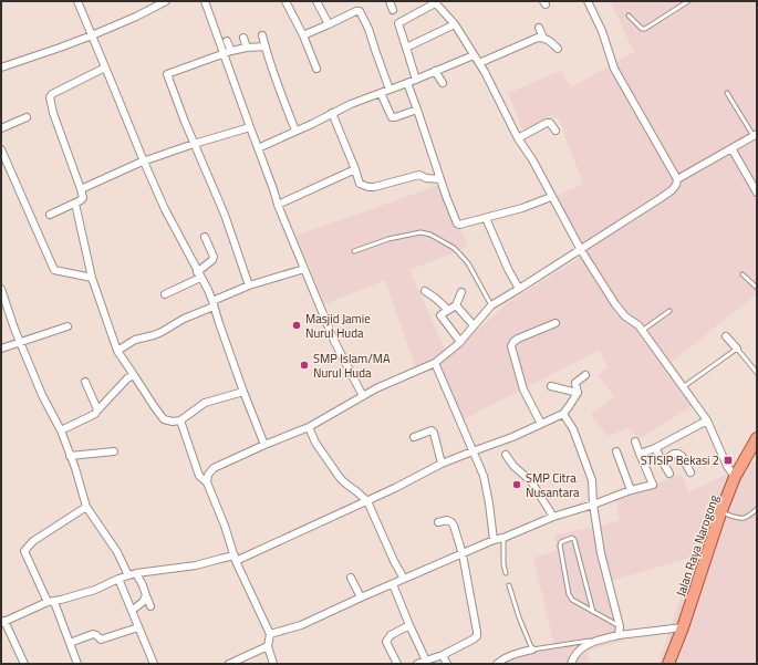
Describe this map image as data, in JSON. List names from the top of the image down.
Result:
{
  "streets": {
    "main road": ["Jalan Raya Narogong"]
  },
  "places": {
    "other": ["Masjid Jamie Nurul Huda", "SMP Islam/MA Nurul Huda", "SMP Citra Nusantara"],
    "transit": ["STISIP Bekasi 2"]
  }
}
